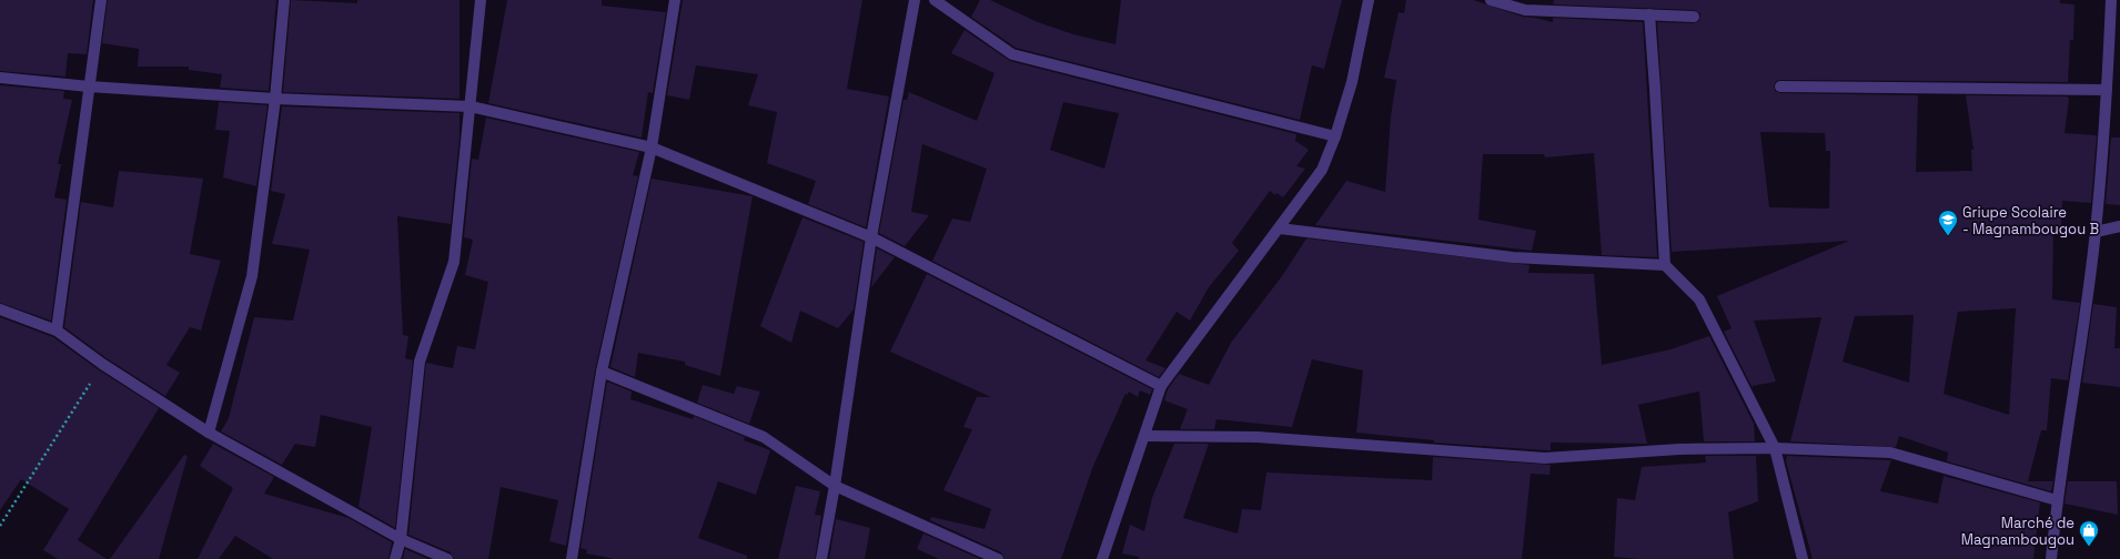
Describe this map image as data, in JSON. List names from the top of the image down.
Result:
{
  "places": {
    "school or university": ["Griupe Scolaire - Magnambougou B"],
    "shop": ["Marché de Magnambougou"]
  }
}
